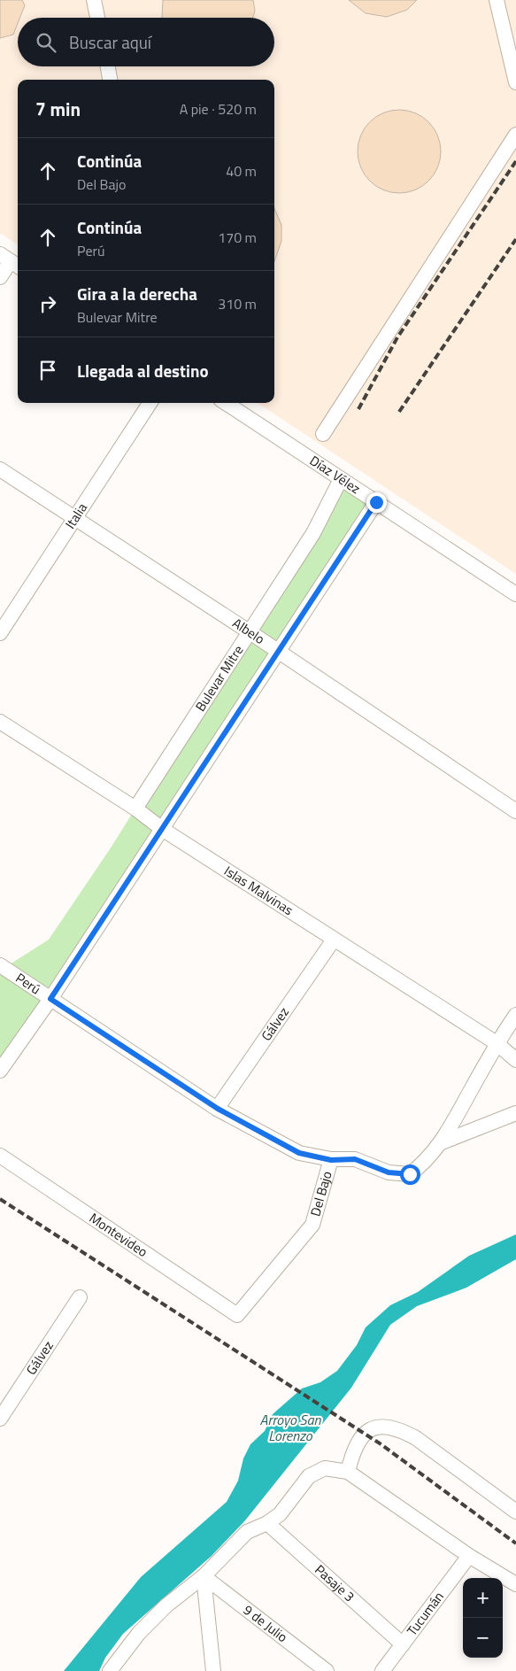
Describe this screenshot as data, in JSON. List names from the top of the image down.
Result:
{
  "streets": {
    "street": [
      "Díaz Vélez",
      "Italia",
      "Albelo",
      "Bulevar Mitre",
      "Islas Malvinas",
      "Perú",
      "Gálvez",
      "Del Bajo",
      "Montevideo",
      "Pasaje 3",
      "Tucumán",
      "9 de Julio"
    ]
  },
  "crossings": [
    ["Díaz Vélez", "Bulevar Mitre"],
    ["Italia", "Albelo"],
    ["Albelo", "Bulevar Mitre"],
    ["Bulevar Mitre", "Islas Malvinas"],
    ["Islas Malvinas", "Gálvez"],
    ["Islas Malvinas", "Del Bajo"],
    ["Perú", "Gálvez"],
    ["Perú", "Del Bajo"],
    ["Del Bajo", "Montevideo"],
    ["Pasaje 3", "Tucumán"]
  ],
  "water": ["Arroyo San Lorenzo"],
  "page": {
    "search": "Buscar aquí",
    "heading": ["7 min", "A pie · 520 m"],
    "list": [
      ["Continúa", "Del Bajo", "40 m"],
      ["Continúa", "Perú", "170 m"],
      ["Gira a la derecha", "Bulevar Mitre", "310 m"],
      "Llegada al destino"
    ],
    "map_buttons": ["+", "−"]
  }
}
